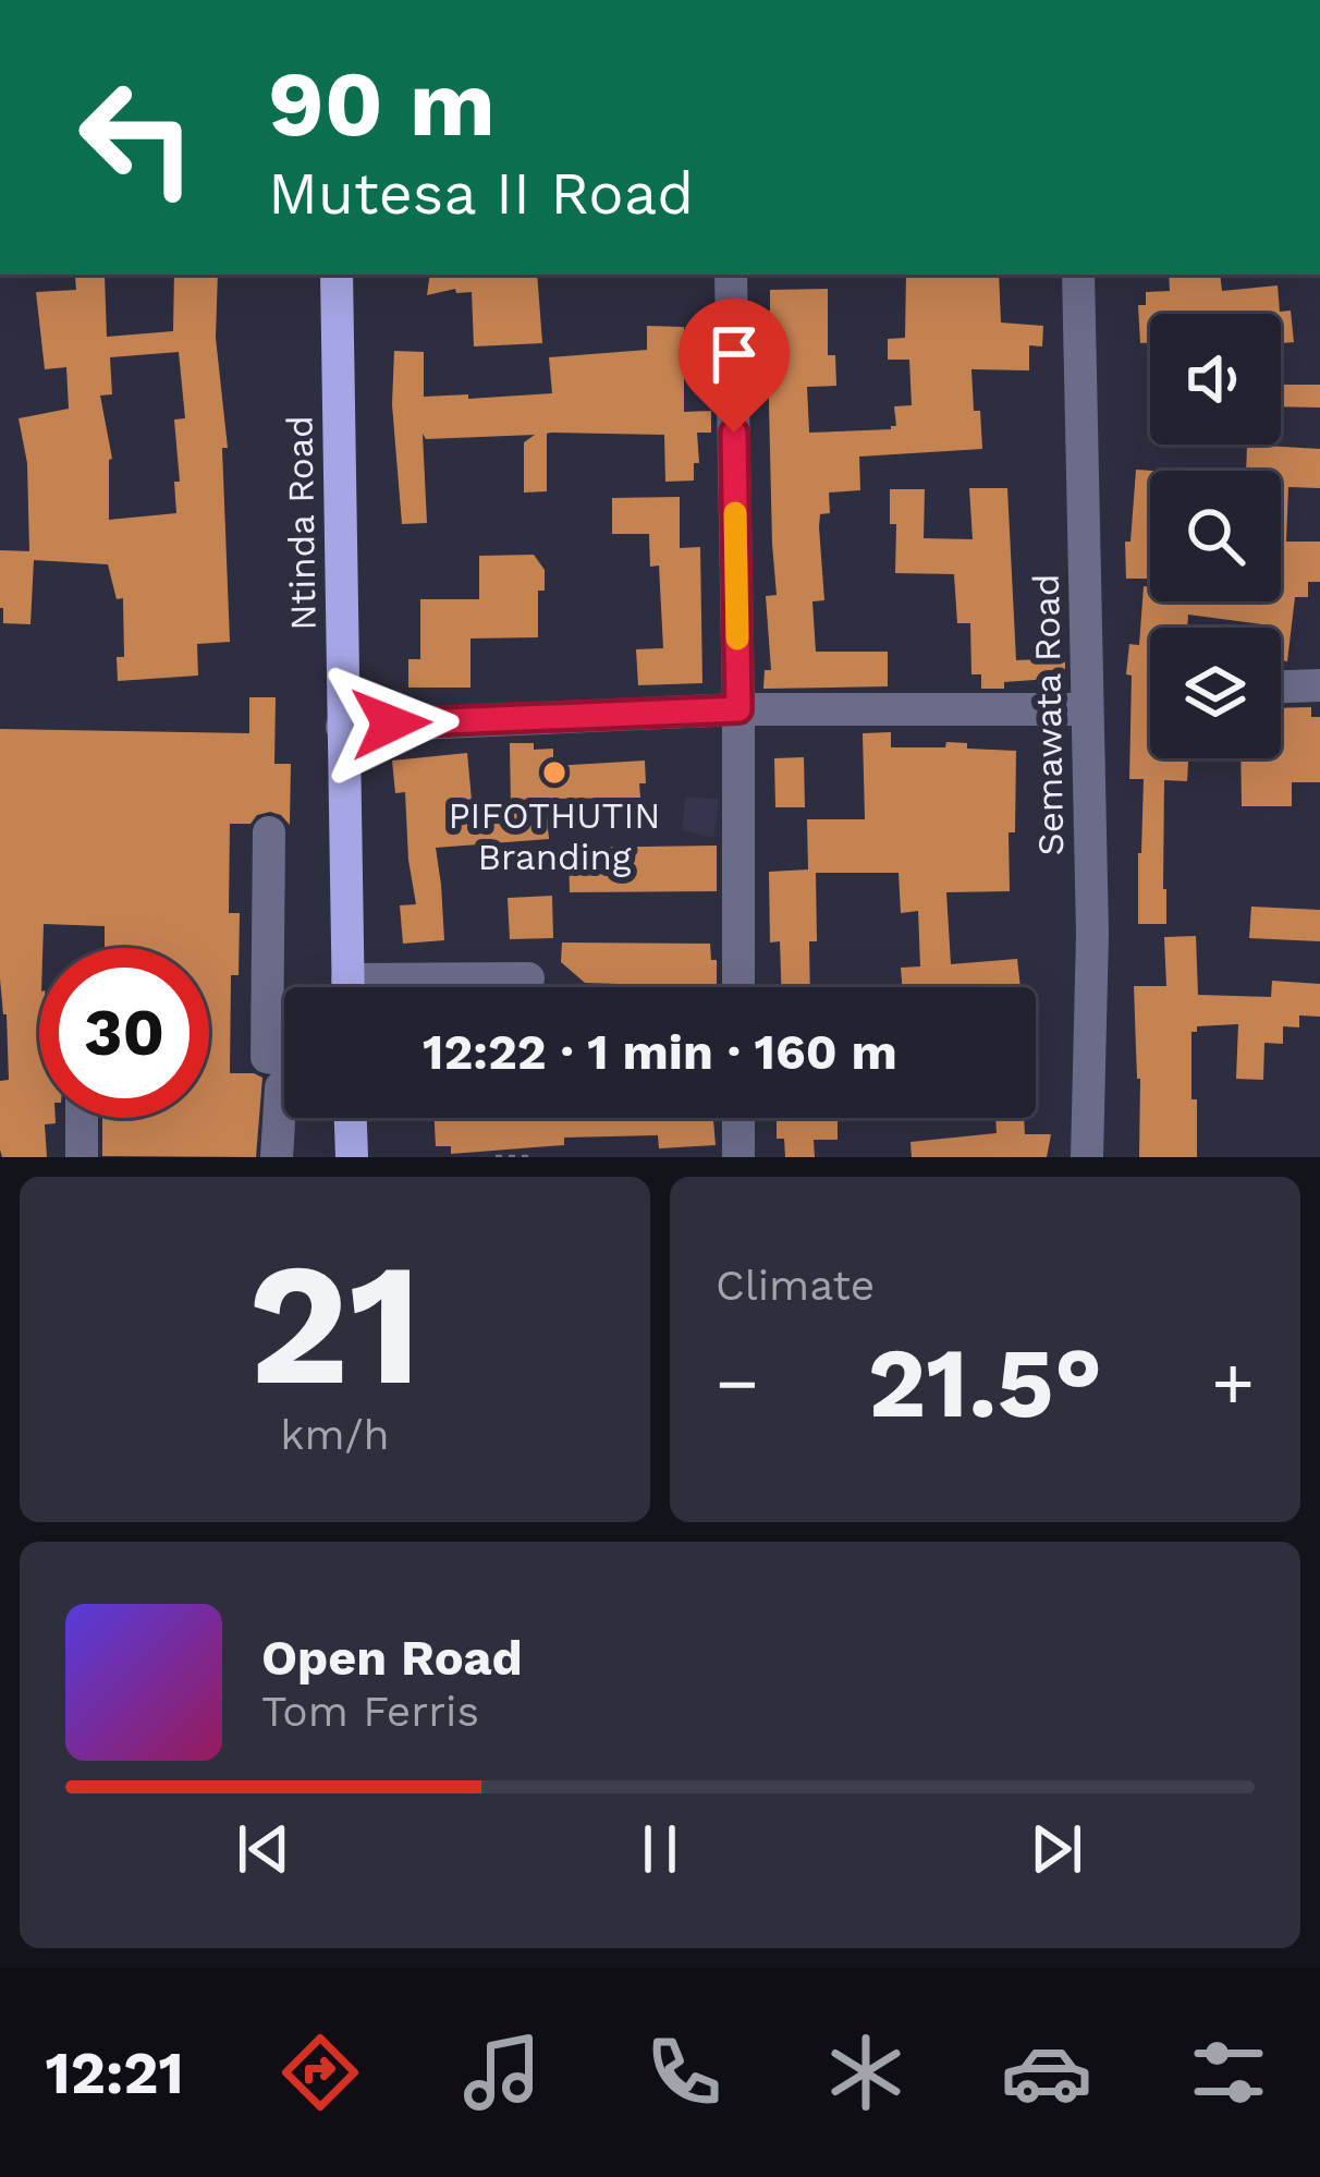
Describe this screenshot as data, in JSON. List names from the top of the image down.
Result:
{
  "streets": {
    "main road": ["Ntinda Road"],
    "street": ["Semawata Road"]
  },
  "places": ["PIFOTHUTIN Branding"],
  "page": {
    "turn": ["90 m", "Mutesa II Road"],
    "limit": "30",
    "trip": "12:22 · 1 min · 160 m",
    "tile": [
      ["21", "km/h"],
      "Climate"
    ],
    "heat": ["−", "21.5°", "+"],
    "song": ["Open Road", "Tom Ferris"],
    "tabs": "12:21"
  }
}
